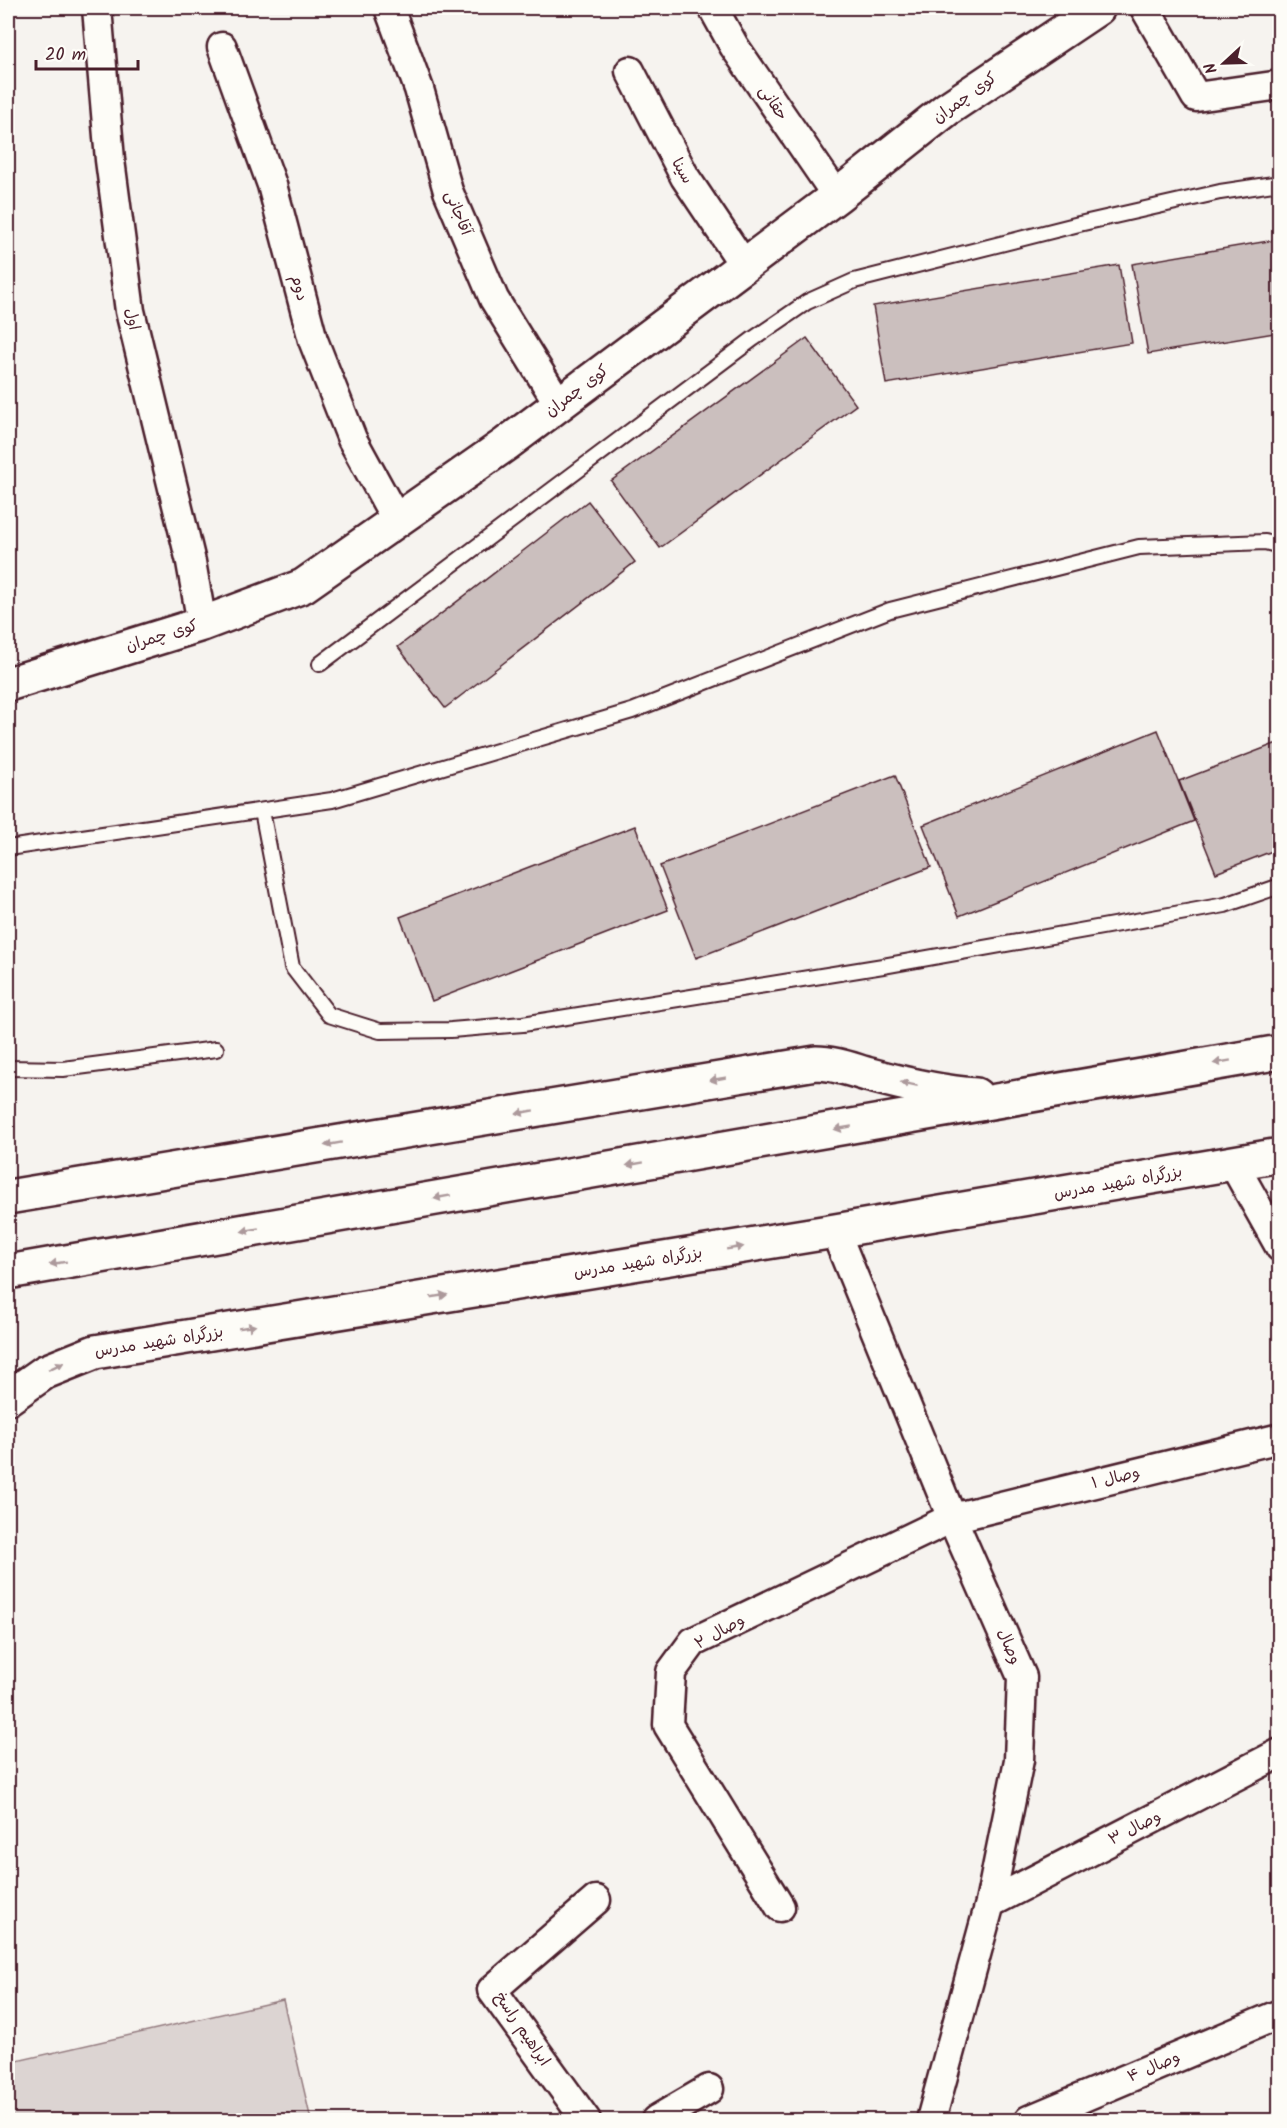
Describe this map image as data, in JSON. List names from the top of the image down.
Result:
{
  "streets": {
    "main road": ["کوی چمران", "بزرگراه شهید مدرس"],
    "street": [
      "حقانی",
      "سینا",
      "آقاجانی",
      "دوم",
      "اول",
      "وصال ۱",
      "وصال ۲",
      "وصال",
      "وصال ۳",
      "ابراهیم راسخ",
      "وصال ۴"
    ]
  },
  "crossings": [
    ["کوی چمران", "حقانی"],
    ["کوی چمران", "سینا"],
    ["کوی چمران", "آقاجانی"],
    ["کوی چمران", "دوم"],
    ["کوی چمران", "اول"],
    ["بزرگراه شهید مدرس", "وصال"],
    ["وصال ۱", "وصال ۲"],
    ["وصال ۱", "وصال"],
    ["وصال ۲", "وصال"],
    ["وصال", "وصال ۳"]
  ],
  "scale_bar": "20 m",
  "north": "left"
}
